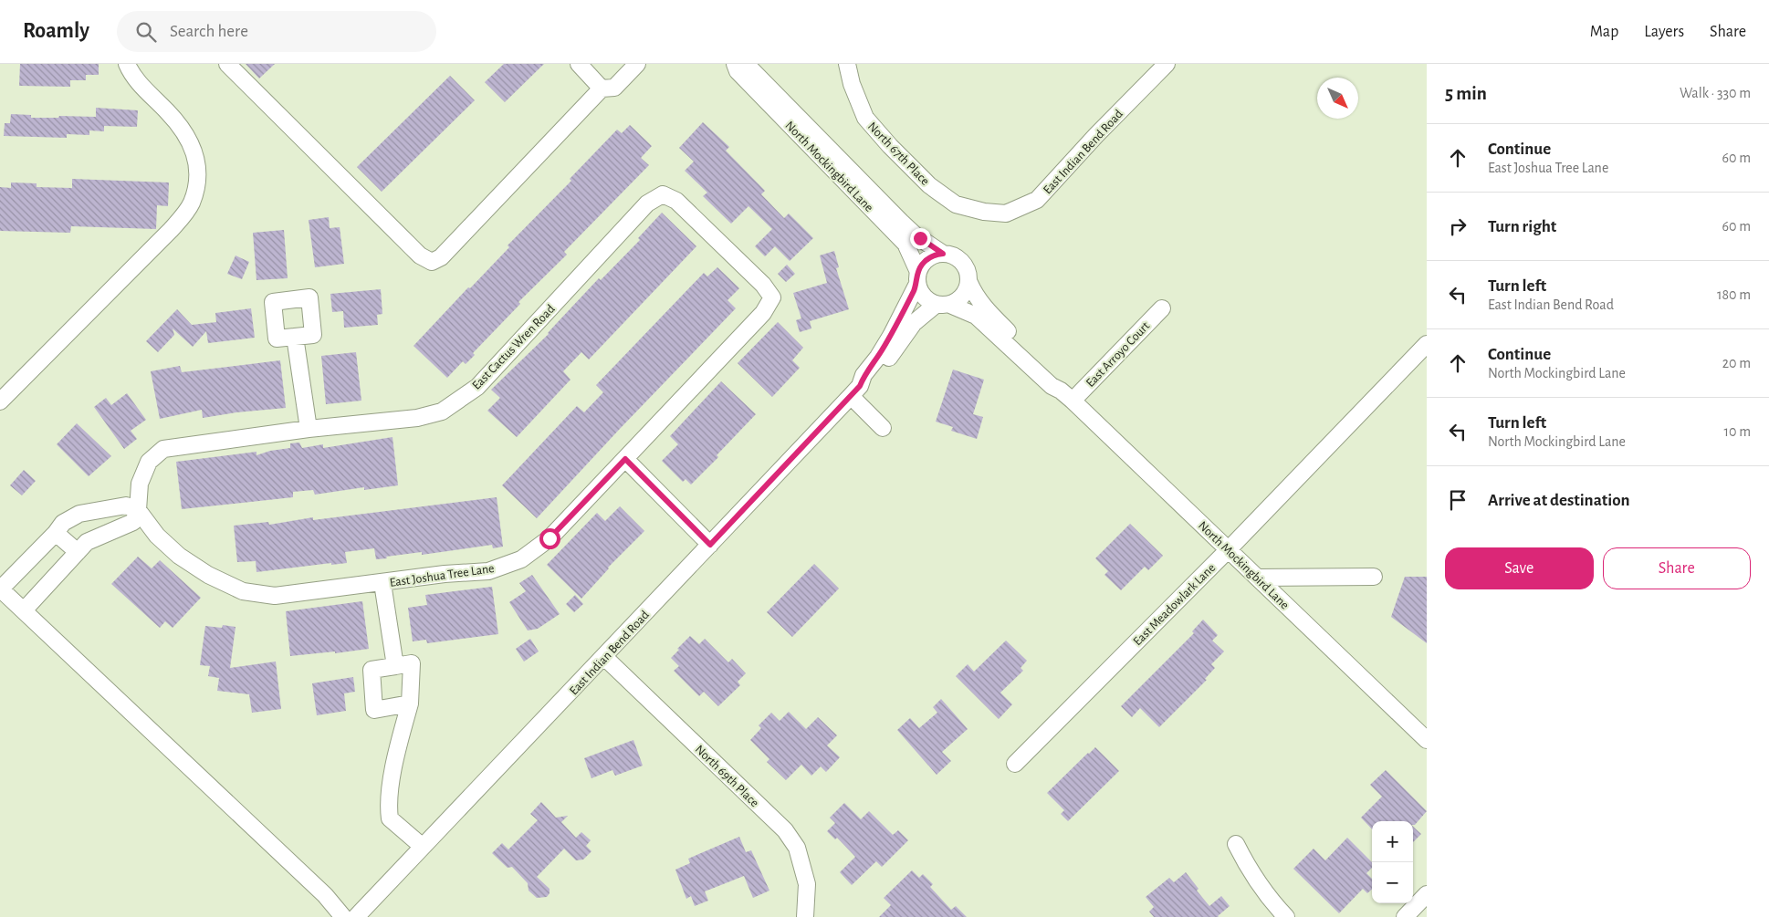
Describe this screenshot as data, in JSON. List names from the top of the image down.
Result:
{
  "streets": {
    "street": [
      "East Indian Bend Road",
      "North 67th Place",
      "North Mockingbird Lane",
      "East Cactus Wren Road",
      "East Arroyo Court",
      "East Joshua Tree Lane",
      "East Meadowlark Lane",
      "North 69th Place"
    ]
  },
  "crossings": [
    ["East Indian Bend Road", "North 67th Place"],
    ["East Indian Bend Road", "North Mockingbird Lane"],
    ["East Indian Bend Road", "North 69th Place"],
    ["North Mockingbird Lane", "East Arroyo Court"],
    ["North Mockingbird Lane", "East Meadowlark Lane"],
    ["East Cactus Wren Road", "East Joshua Tree Lane"]
  ],
  "north": "bottom right",
  "page": {
    "header": "Roamly",
    "search": "Search here",
    "nav": ["Map", "Layers", "Share"],
    "heading": ["5 min", "Walk · 330 m"],
    "list": [
      ["Continue", "East Joshua Tree Lane", "60 m"],
      ["Turn right", "60 m"],
      ["Turn left", "East Indian Bend Road", "180 m"],
      ["Continue", "North Mockingbird Lane", "20 m"],
      ["Turn left", "North Mockingbird Lane", "10 m"],
      "Arrive at destination"
    ],
    "buttons": ["Save", "Share"],
    "map_buttons": ["+", "−"]
  }
}
